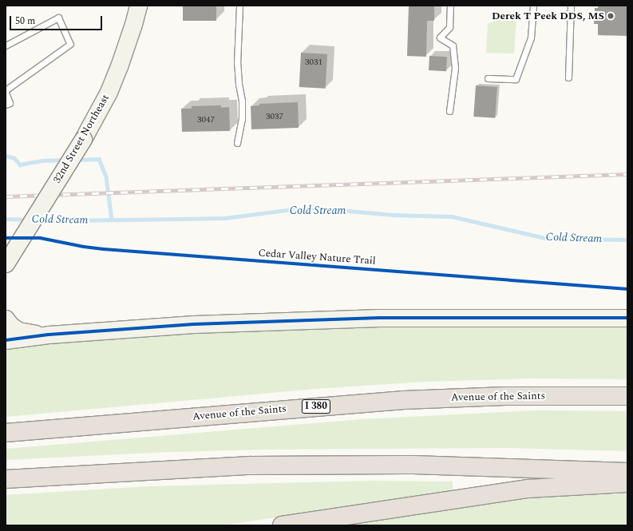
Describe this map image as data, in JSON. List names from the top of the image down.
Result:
{
  "streets": {
    "highway": ["Avenue of the Saints", "I 380"],
    "street": ["32nd Street Northeast"],
    "cycle path": ["Cedar Valley Nature Trail"]
  },
  "water": ["Cold Stream"],
  "places": ["Derek T Peek DDS, MS"],
  "house_numbers": ["3031", "3037", "3047"],
  "scale_bar": "50 m"
}
